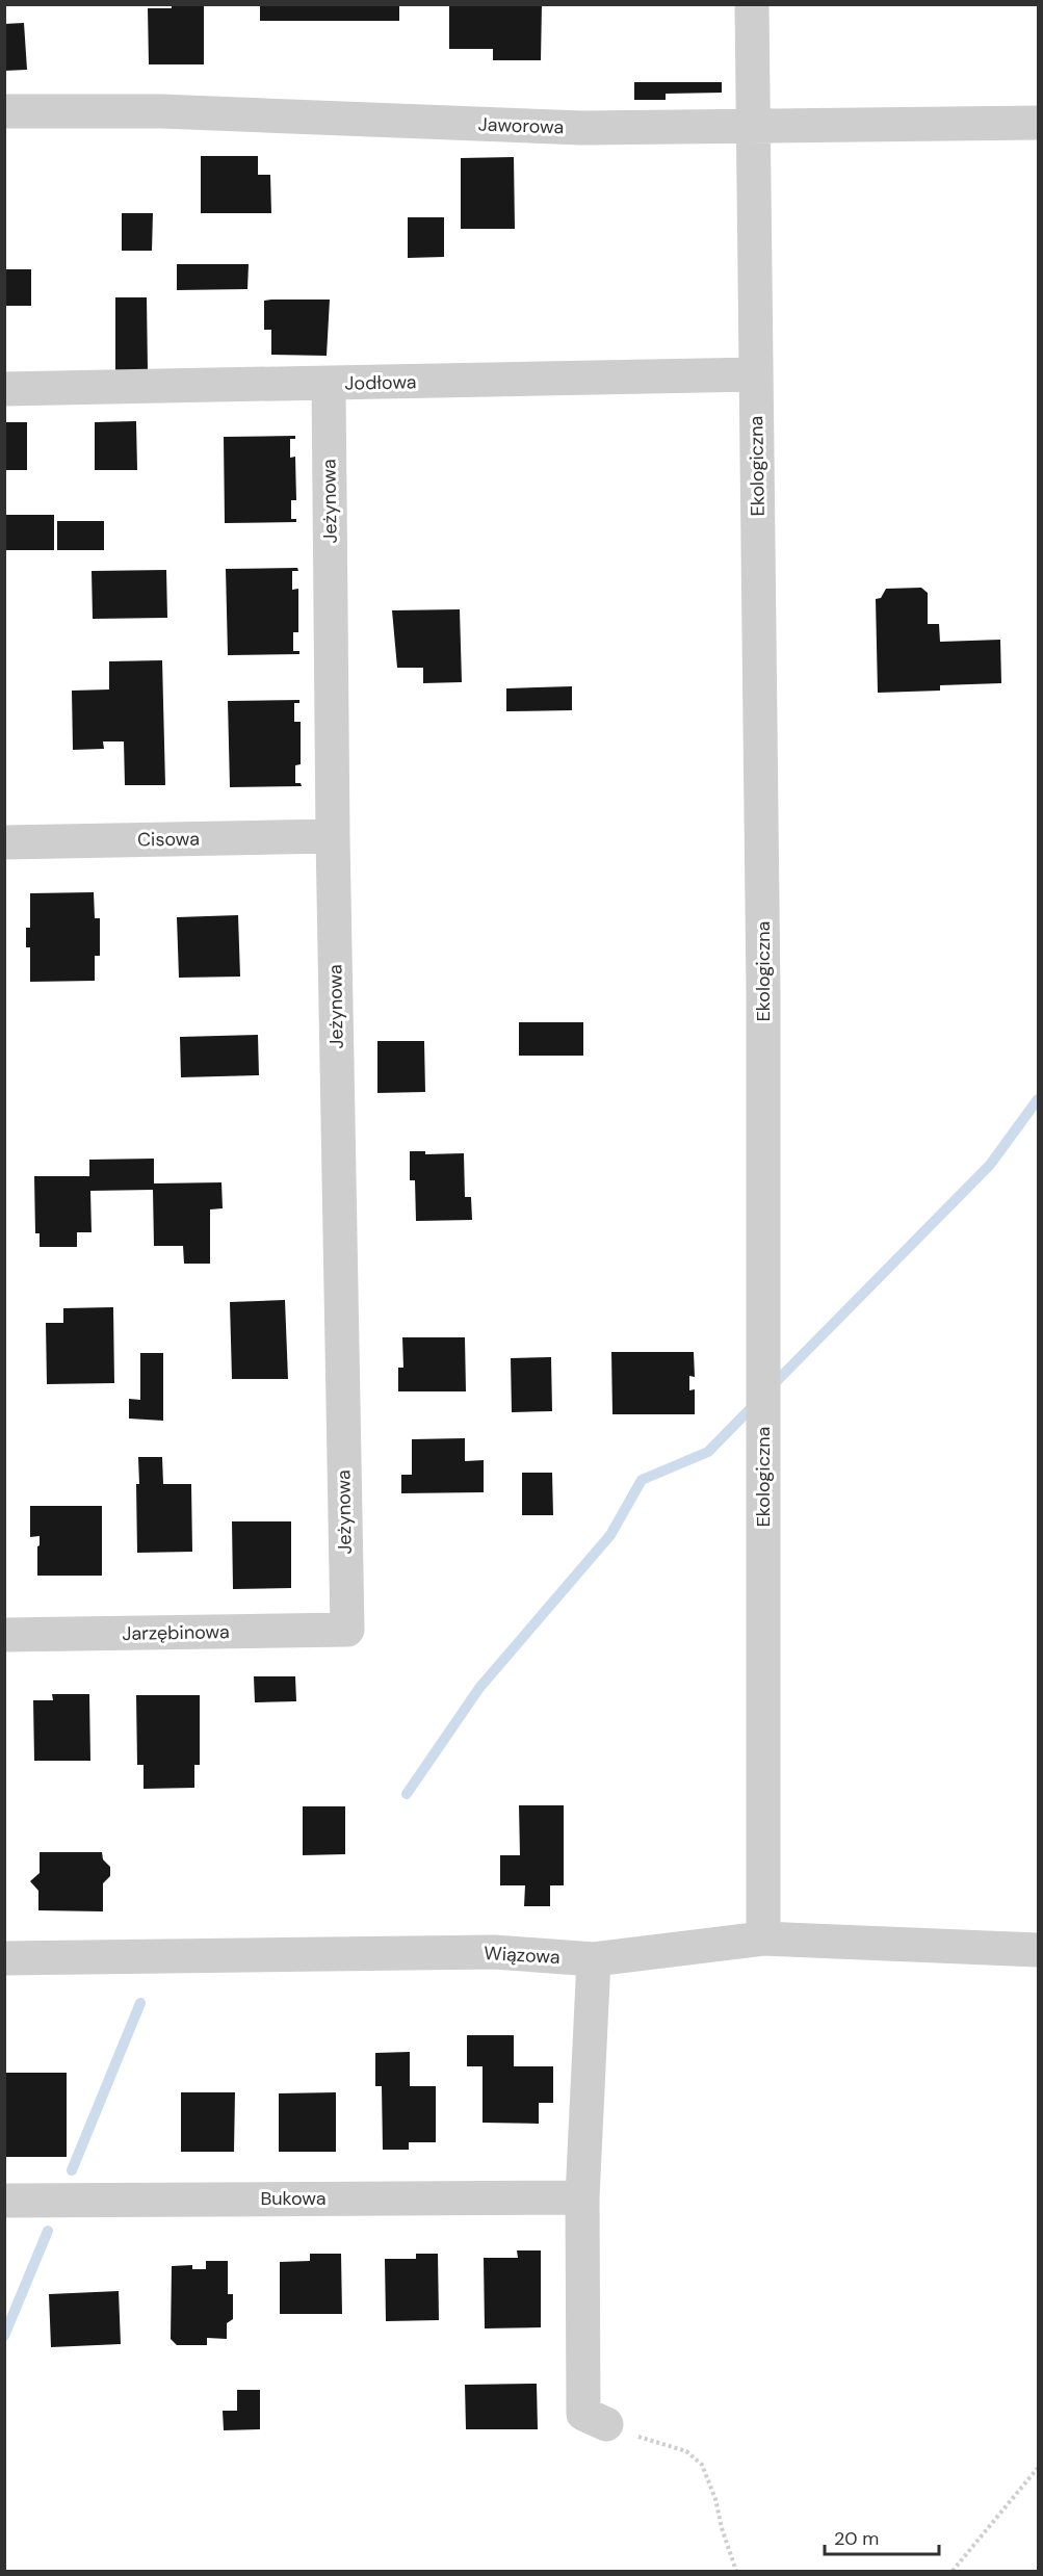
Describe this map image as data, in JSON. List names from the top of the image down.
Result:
{
  "streets": {
    "street": [
      "Jaworowa",
      "Jodłowa",
      "Ekologiczna",
      "Jeżynowa",
      "Cisowa",
      "Jarzębinowa",
      "Wiązowa",
      "Bukowa"
    ]
  },
  "crossings": [
    ["Jaworowa", "Ekologiczna"],
    ["Jodłowa", "Ekologiczna"],
    ["Jodłowa", "Jeżynowa"],
    ["Ekologiczna", "Wiązowa"],
    ["Jeżynowa", "Cisowa"],
    ["Jeżynowa", "Jarzębinowa"]
  ],
  "scale_bar": "20 m"
}
